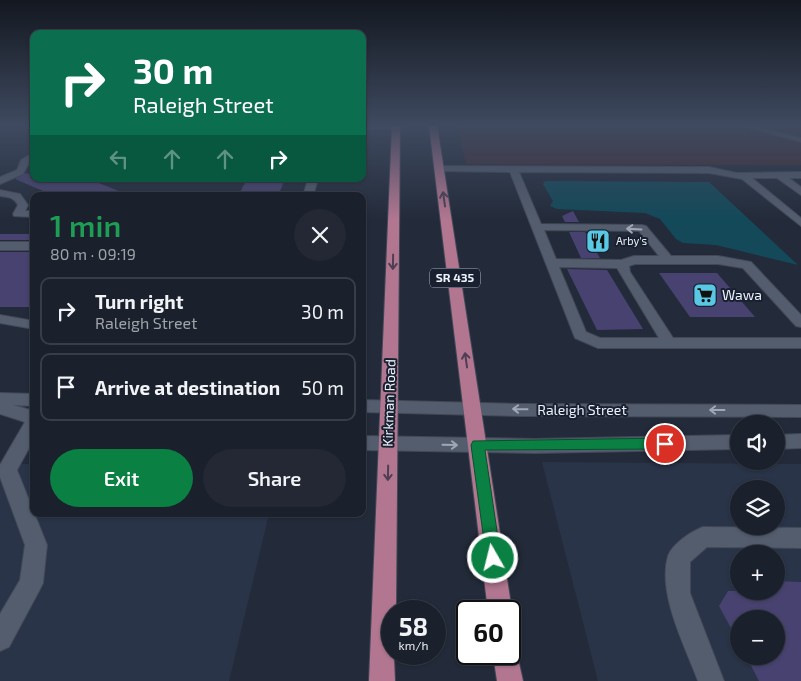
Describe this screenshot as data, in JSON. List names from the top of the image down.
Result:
{
  "streets": {
    "main road": ["SR 435", "Kirkman Road"],
    "street": ["Raleigh Street"]
  },
  "crossings": [
    ["SR 435", "Raleigh Street"],
    ["Kirkman Road", "Raleigh Street"]
  ],
  "places": {
    "restaurant": ["Arby's"],
    "supermarket": ["Wawa"]
  },
  "page": {
    "turn": ["30 m", "Raleigh Street"],
    "heading": ["1 min", "80 m · 09:19"],
    "list": [
      {
        "name": "Turn right",
        "note": "Raleigh Street",
        "value": "30 m"
      },
      {
        "name": "Arrive at destination",
        "value": "50 m"
      }
    ],
    "map_buttons": ["+", "−"],
    "buttons": ["Exit", "Share"],
    "speed": "58 km/h",
    "limit": "60"
  }
}
